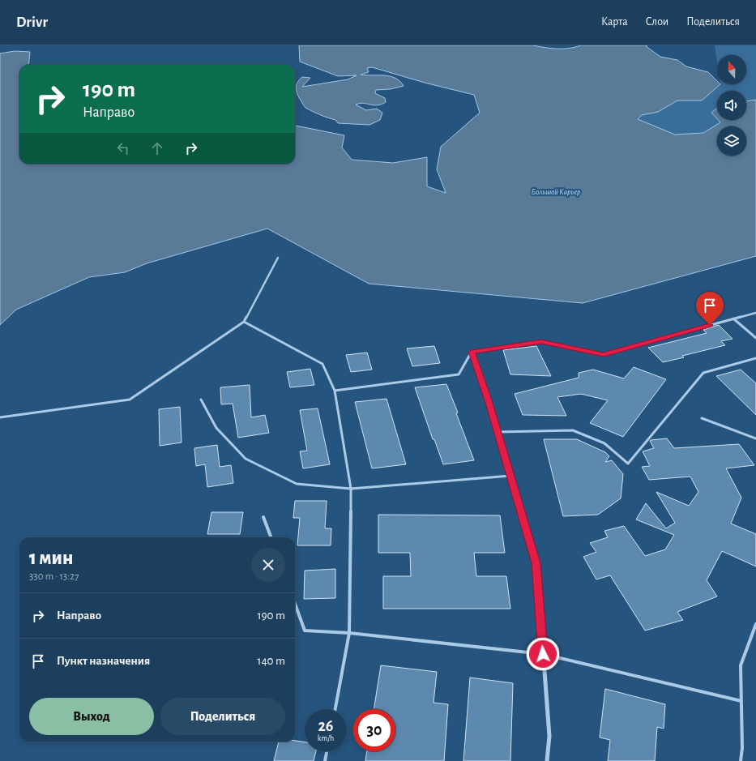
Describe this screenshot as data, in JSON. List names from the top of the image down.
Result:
{
  "water": ["Большой Карьер"],
  "north": "top",
  "page": {
    "header": "Drivr",
    "nav": ["Карта", "Слои", "Поделиться"],
    "turn": ["190 m", "Направо"],
    "heading": ["1 мин", "330 m · 13:27"],
    "list": [
      {
        "name": "Направо",
        "value": "190 m"
      },
      {
        "name": "Пункт назначения",
        "value": "140 m"
      }
    ],
    "buttons": ["Выход", "Поделиться"],
    "speed": "26 km/h",
    "limit": "30"
  }
}
